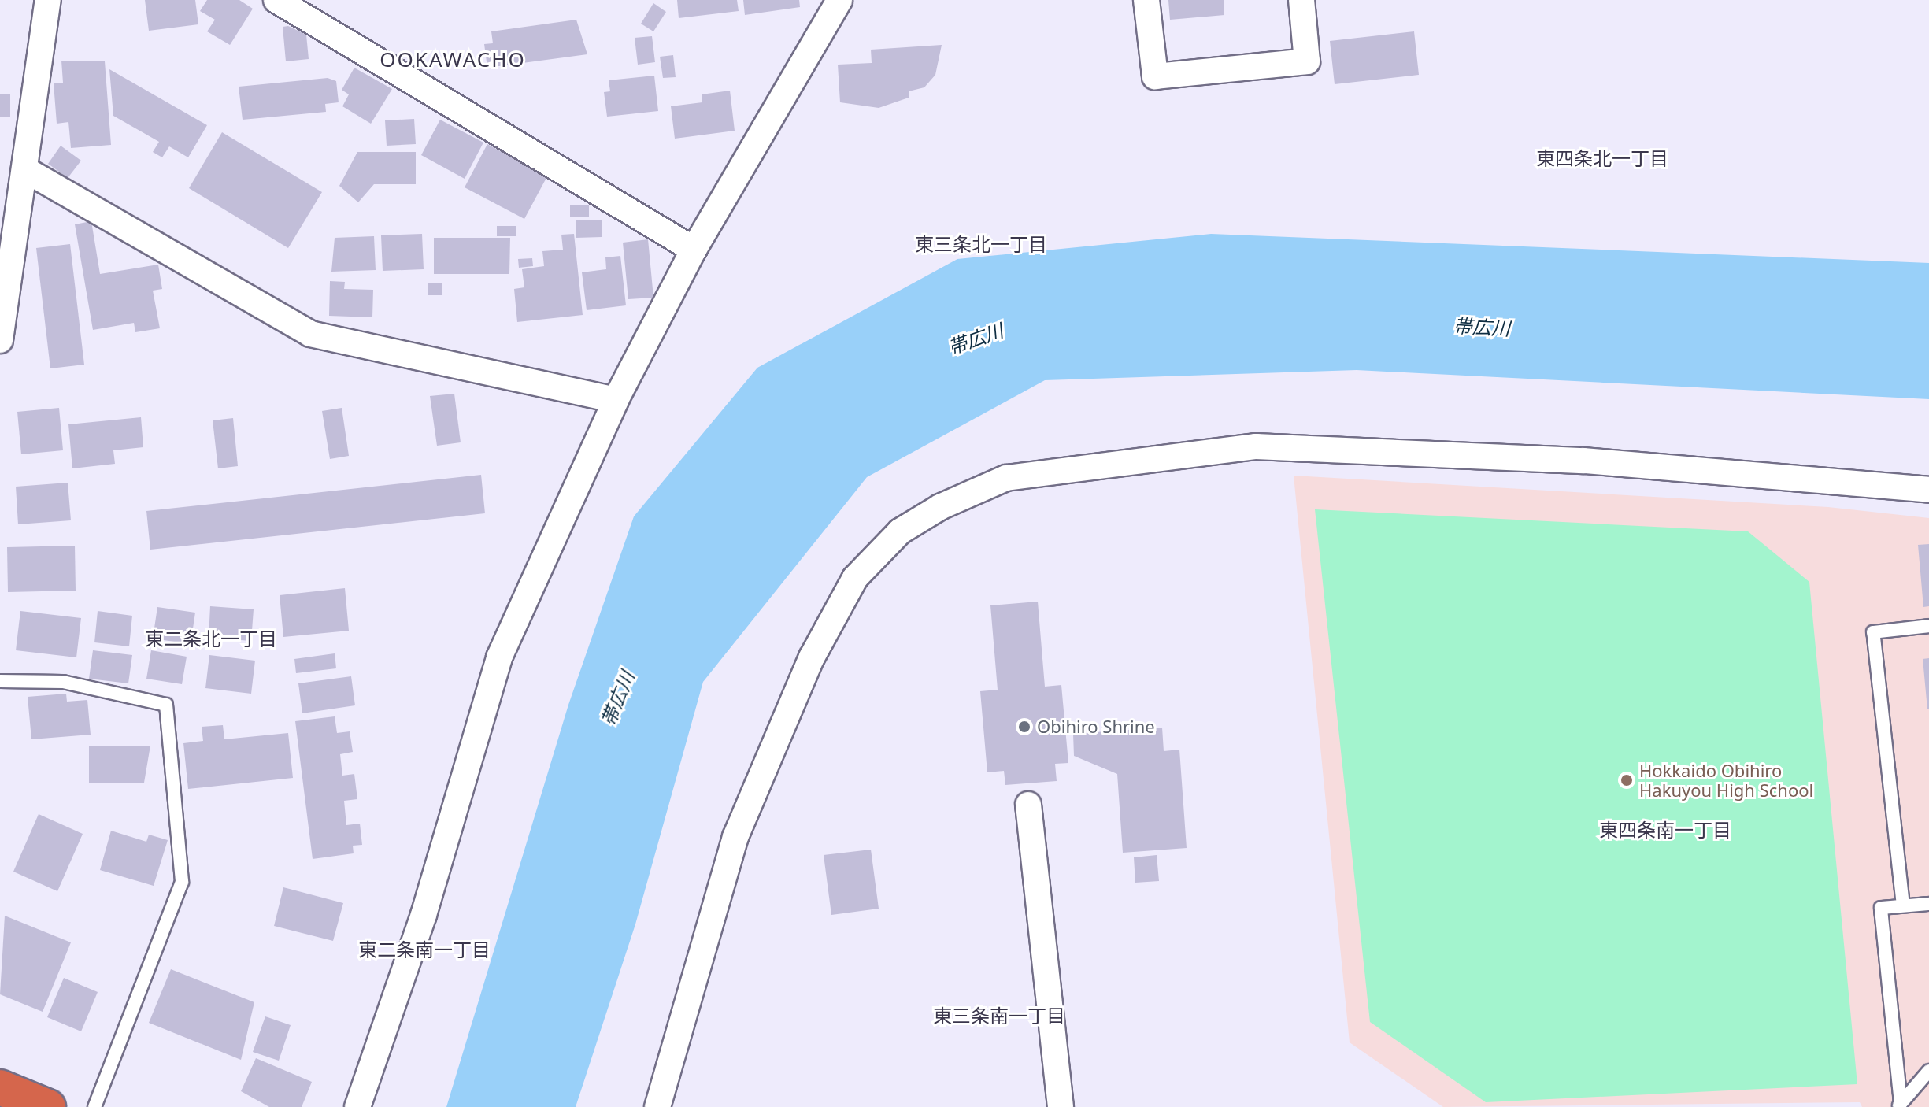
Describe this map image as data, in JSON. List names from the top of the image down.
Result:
{
  "districts": [
    "OOKAWACHO",
    "東四条北一丁目",
    "東三条北一丁目",
    "東二条北一丁目",
    "東四条南一丁目",
    "東二条南一丁目",
    "東三条南一丁目"
  ],
  "water": ["帯広川"],
  "places": ["Obihiro Shrine", "Hokkaido Obihiro Hakuyou High School"]
}
